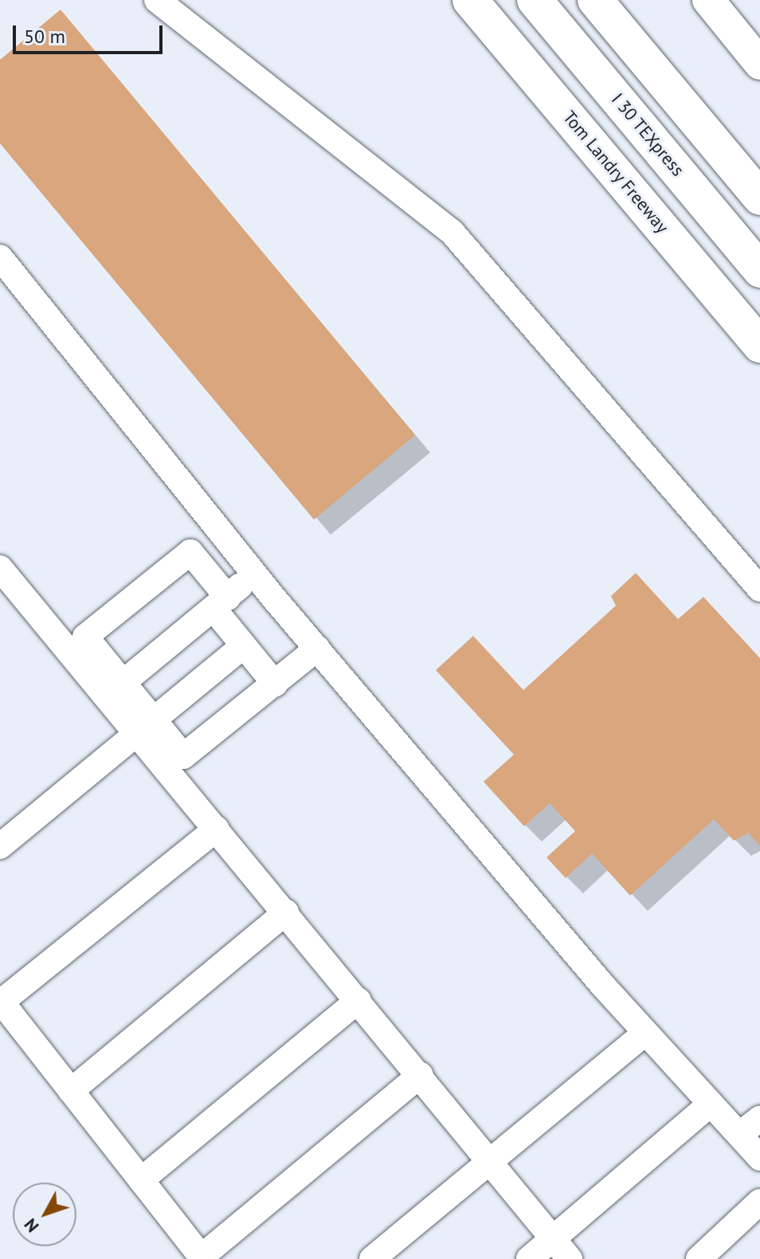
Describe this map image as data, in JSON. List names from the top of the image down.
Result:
{
  "streets": {
    "highway": ["I 30 TEXpress", "Tom Landry Freeway"]
  },
  "scale_bar": "50 m",
  "north": "bottom left"
}
